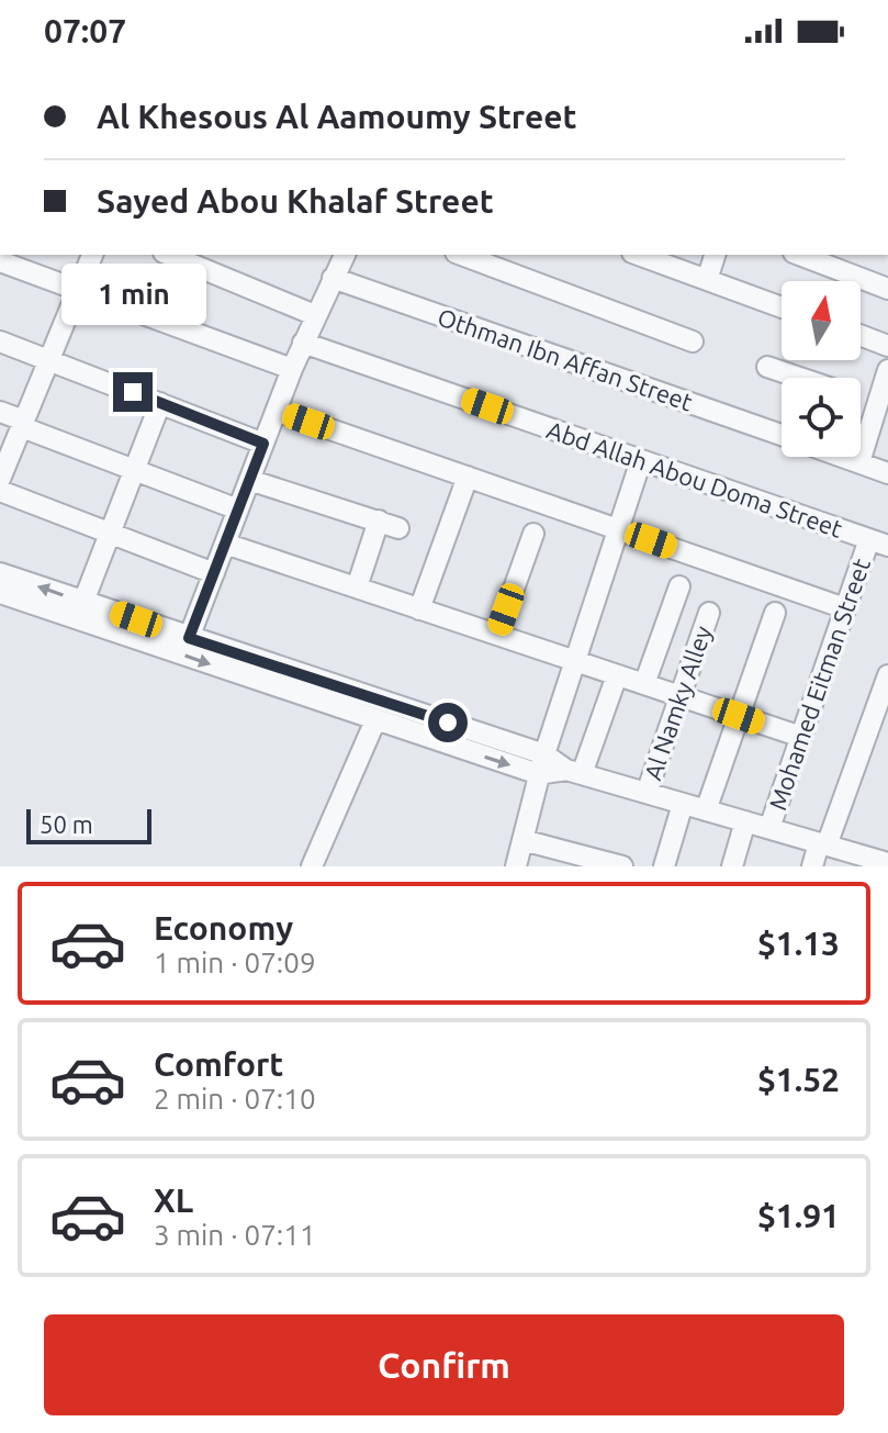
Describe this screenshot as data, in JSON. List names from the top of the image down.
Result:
{
  "streets": {
    "street": [
      "Othman Ibn Affan Street",
      "Abd Allah Abou Doma Street",
      "Mohamed Eitman Street",
      "Al Namky Alley"
    ]
  },
  "crossings": [
    ["Abd Allah Abou Doma Street", "Mohamed Eitman Street"]
  ],
  "scale_bar": "50 m",
  "north": "top",
  "page": {
    "status": "07:07",
    "banner": ["Al Khesous Al Aamoumy Street", "Sayed Abou Khalaf Street"],
    "bubble": "1 min",
    "scale": "50 m",
    "list": [
      {
        "name": "Economy",
        "note": "1 min · 07:09",
        "value": "$1.13"
      },
      {
        "name": "Comfort",
        "note": "2 min · 07:10",
        "value": "$1.52"
      },
      {
        "name": "XL",
        "note": "3 min · 07:11",
        "value": "$1.91"
      }
    ],
    "buttons": "Confirm"
  }
}
